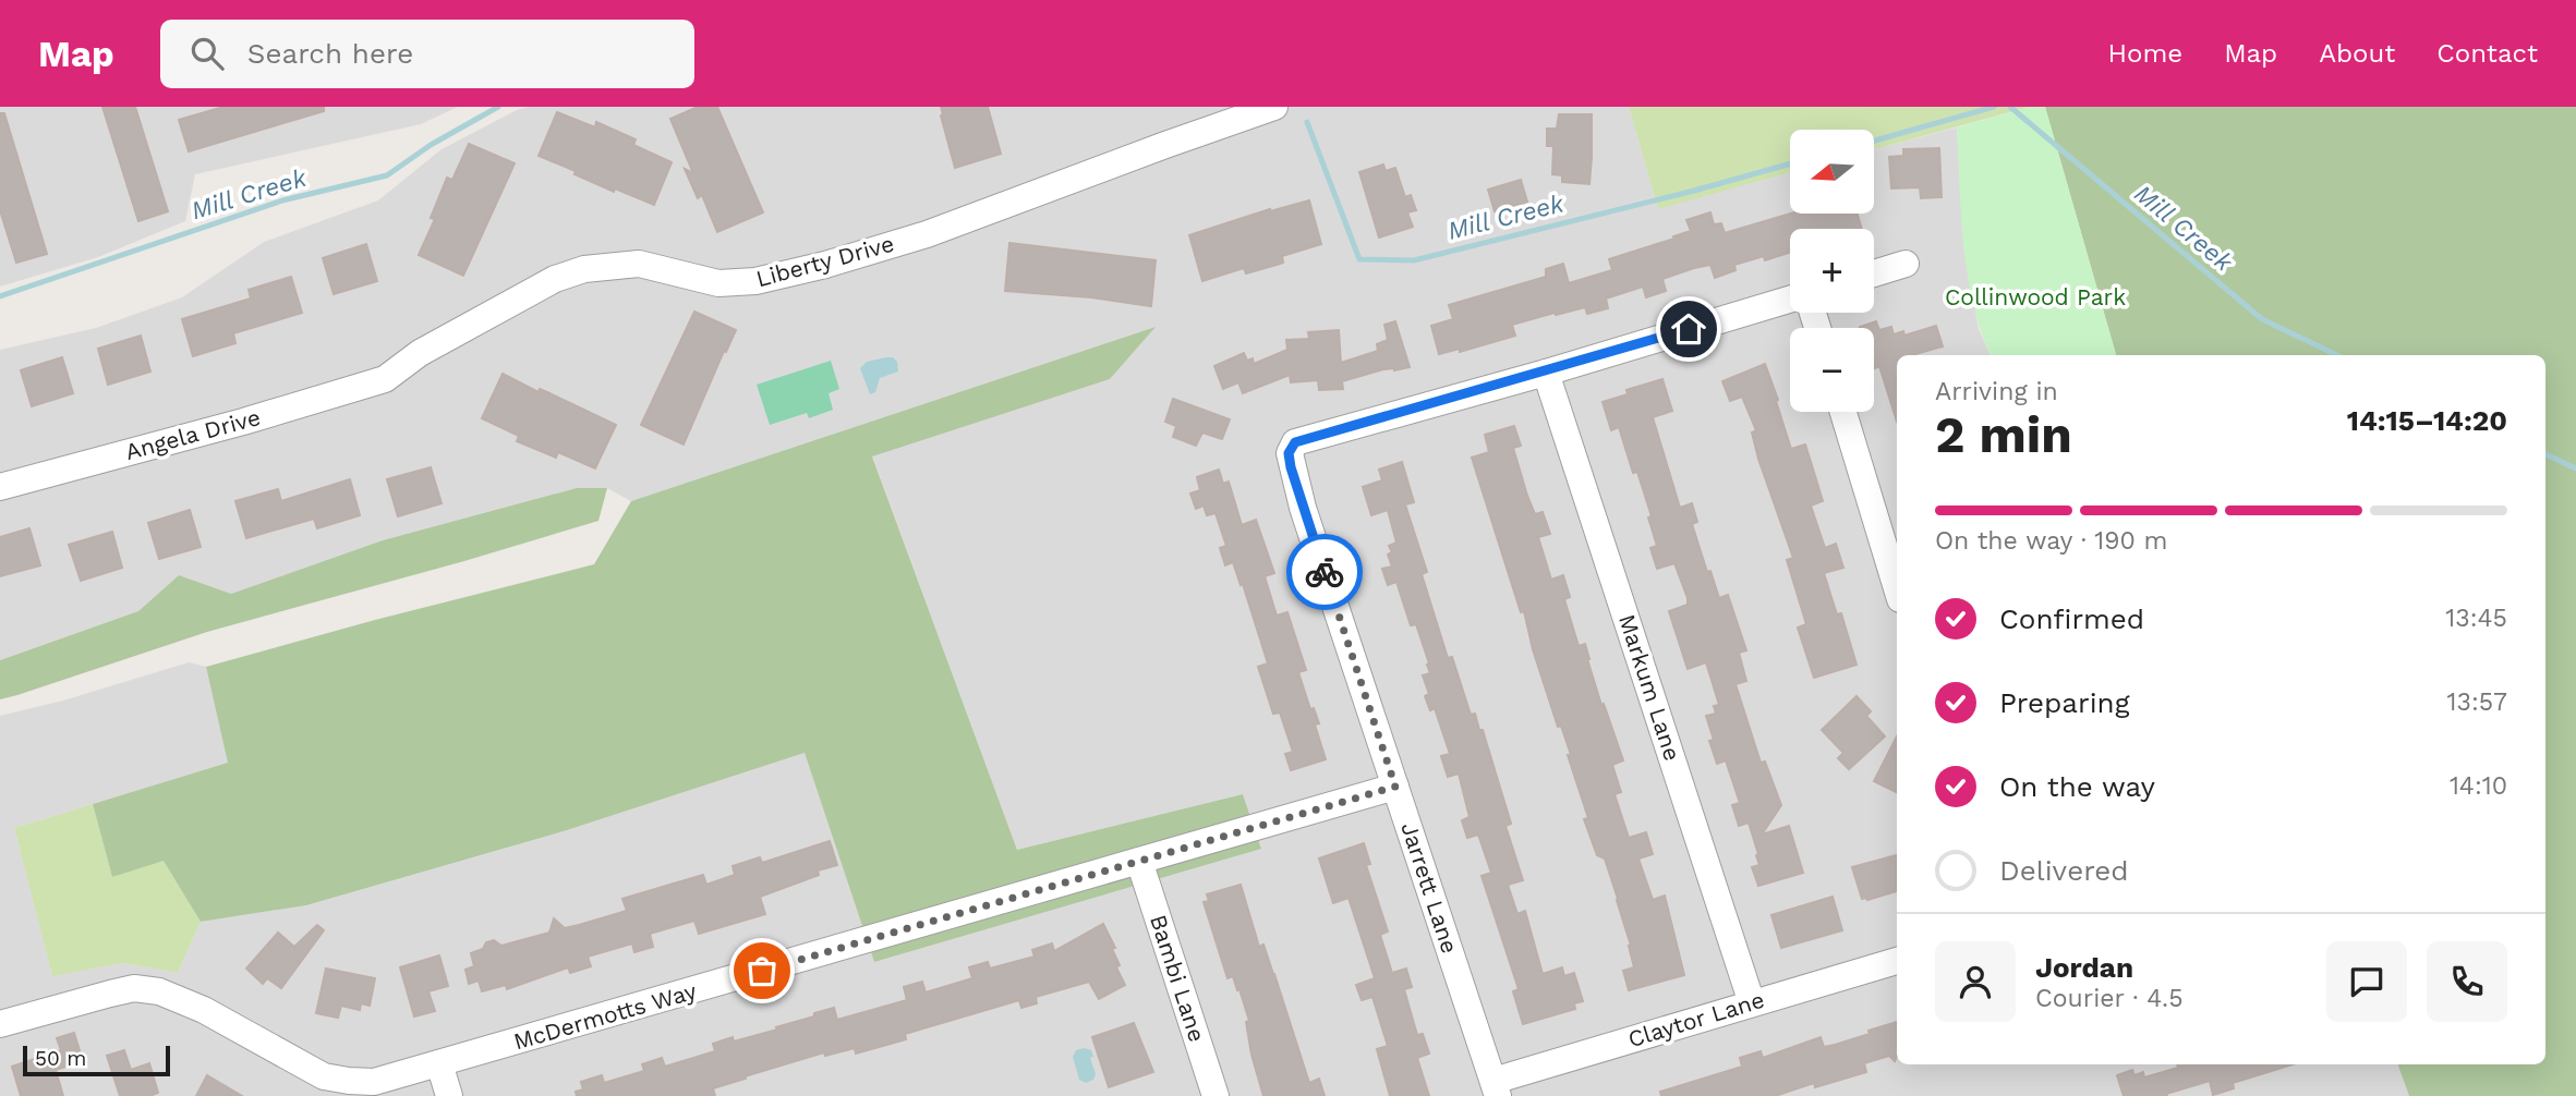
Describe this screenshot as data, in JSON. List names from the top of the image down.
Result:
{
  "streets": {
    "street": [
      "Liberty Drive",
      "Angela Drive",
      "Markum Lane",
      "Jarrett Lane",
      "Bambi Lane",
      "McDermotts Way",
      "Claytor Lane"
    ]
  },
  "crossings": [
    ["Liberty Drive", "Angela Drive"],
    ["Markum Lane", "Jarrett Lane"],
    ["Markum Lane", "Claytor Lane"],
    ["Jarrett Lane", "McDermotts Way"],
    ["Jarrett Lane", "Claytor Lane"],
    ["Bambi Lane", "McDermotts Way"]
  ],
  "water": ["Mill Creek"],
  "parks": ["Collinwood Park"],
  "scale_bar": "50 m",
  "north": "left",
  "page": {
    "header": "Map",
    "search": "Search here",
    "nav": [
      "Home",
      "Map",
      "About",
      "Contact"
    ],
    "map_buttons": ["+", "−"],
    "heading": ["2 min", "Arriving in", "14:15–14:20"],
    "panel": ["Jordan", "Courier · 4.5"],
    "bar": "On the way · 190 m",
    "list": [
      ["Confirmed", "13:45"],
      ["Preparing", "13:57"],
      ["On the way", "14:10"],
      "Delivered"
    ],
    "scale": "50 m"
  }
}
